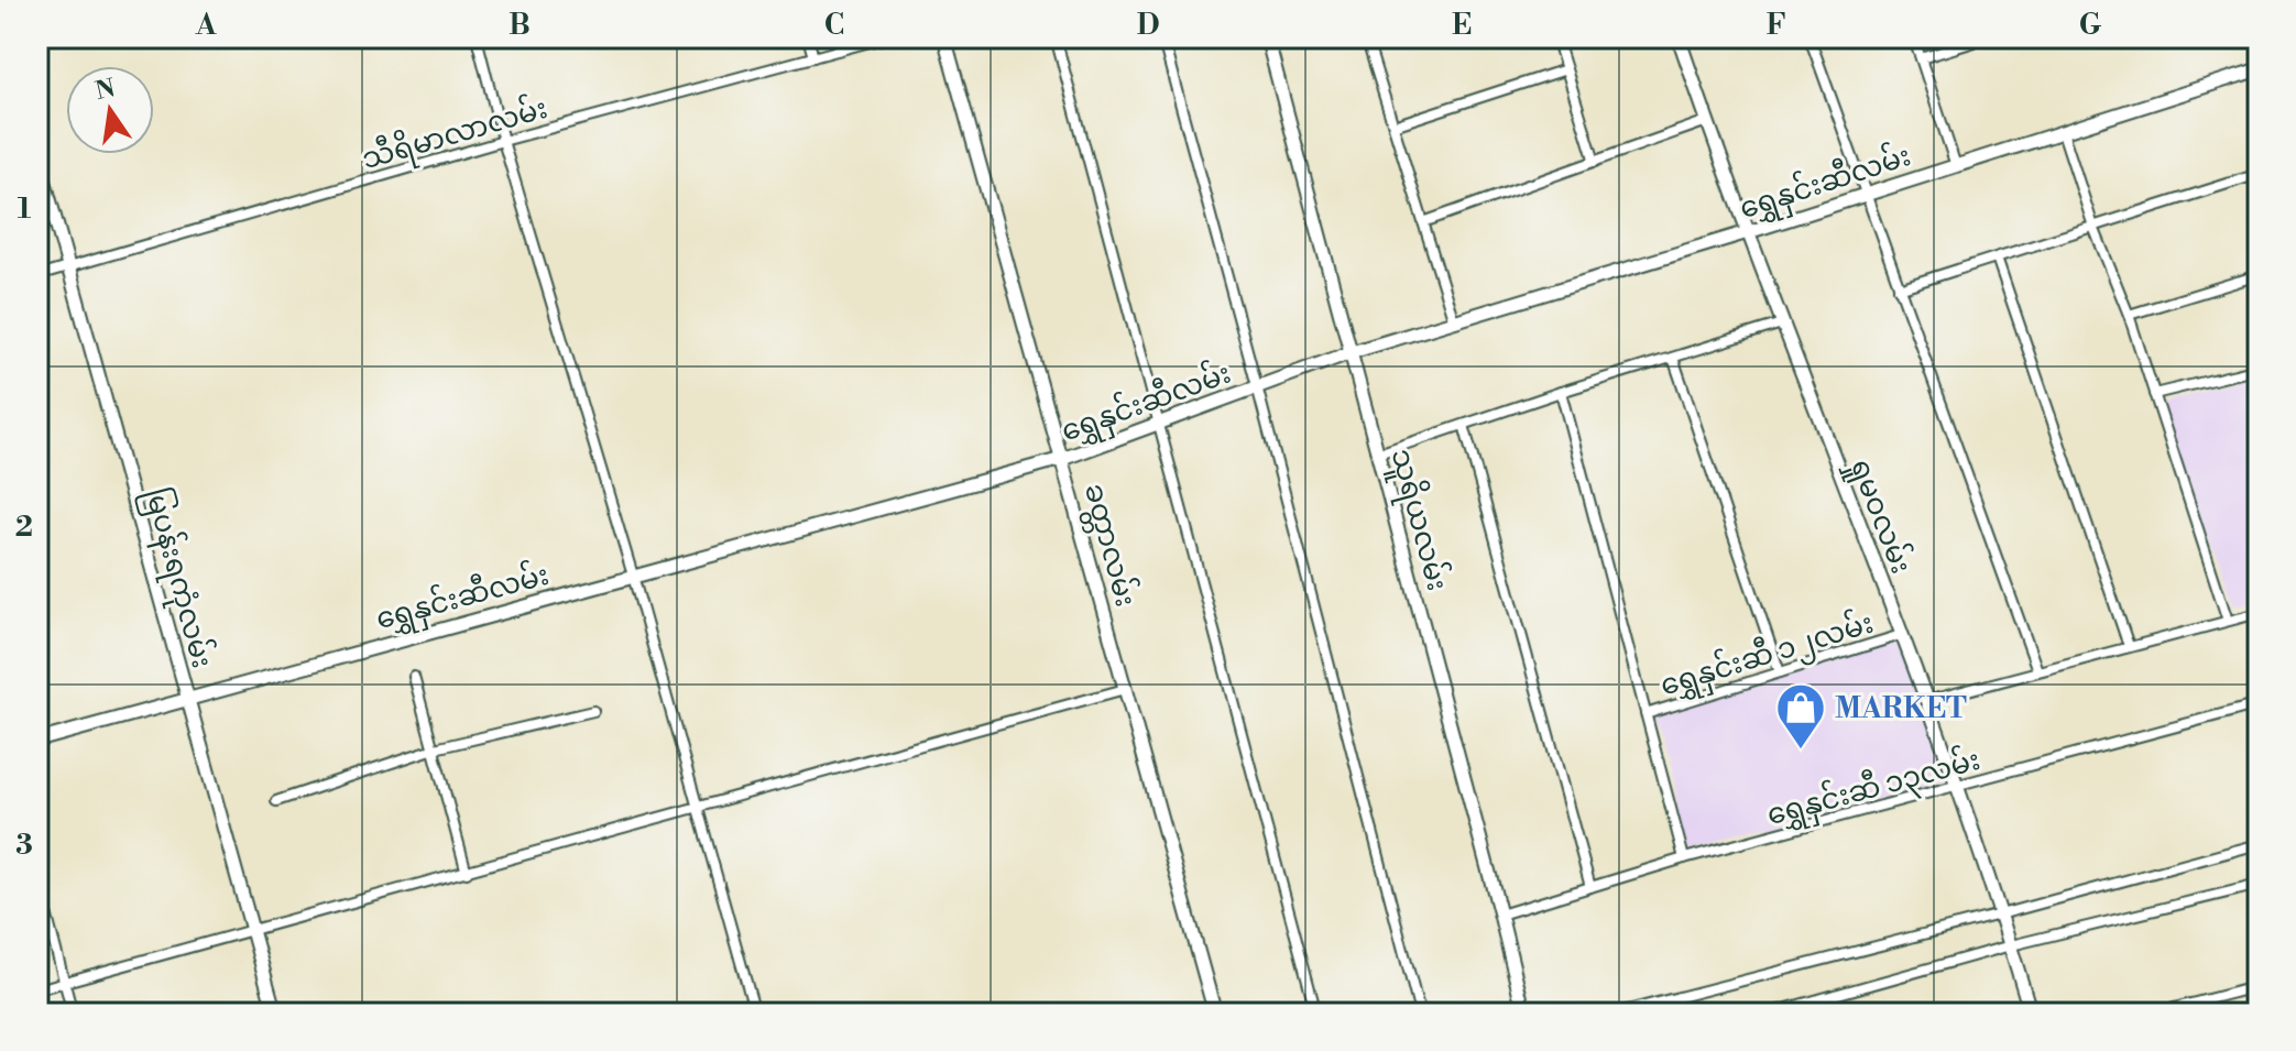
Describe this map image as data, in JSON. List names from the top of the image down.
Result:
{
  "streets": {
    "street": [
      "သီရိမာလာလမ်း",
      "ရွှေနှင်းဆီလမ်း",
      "ရှုမဝလမ်း",
      "သူရိယလမ်း",
      "ခတ္တာလမ်း",
      "မြပန်းရကုံလမ်း",
      "ရွှေနှင်းဆီ ၁၂လမ်း",
      "ရွှေနှင်းဆီ ၁၃လမ်း"
    ]
  },
  "crossings": [
    ["သီရိမာလာလမ်း", "မြပန်းရကုံလမ်း"],
    ["ရွှေနှင်းဆီလမ်း", "ရှုမဝလမ်း"],
    ["ရွှေနှင်းဆီလမ်း", "သူရိယလမ်း"],
    ["ရွှေနှင်းဆီလမ်း", "ခတ္တာလမ်း"],
    ["ရွှေနှင်းဆီလမ်း", "မြပန်းရကုံလမ်း"],
    ["ရှုမဝလမ်း", "ရွှေနှင်းဆီ ၁၂လမ်း"],
    ["ရှုမဝလမ်း", "ရွှေနှင်းဆီ ၁၃လမ်း"],
    ["သူရိယလမ်း", "ရွှေနှင်းဆီ ၁၃လမ်း"]
  ],
  "places": {
    "shop": ["MARKET"]
  },
  "north": "top",
  "grid": {
    "columns": [
      "A",
      "B",
      "C",
      "D",
      "E",
      "F",
      "G"
    ],
    "rows": ["1", "2", "3"]
  }
}
